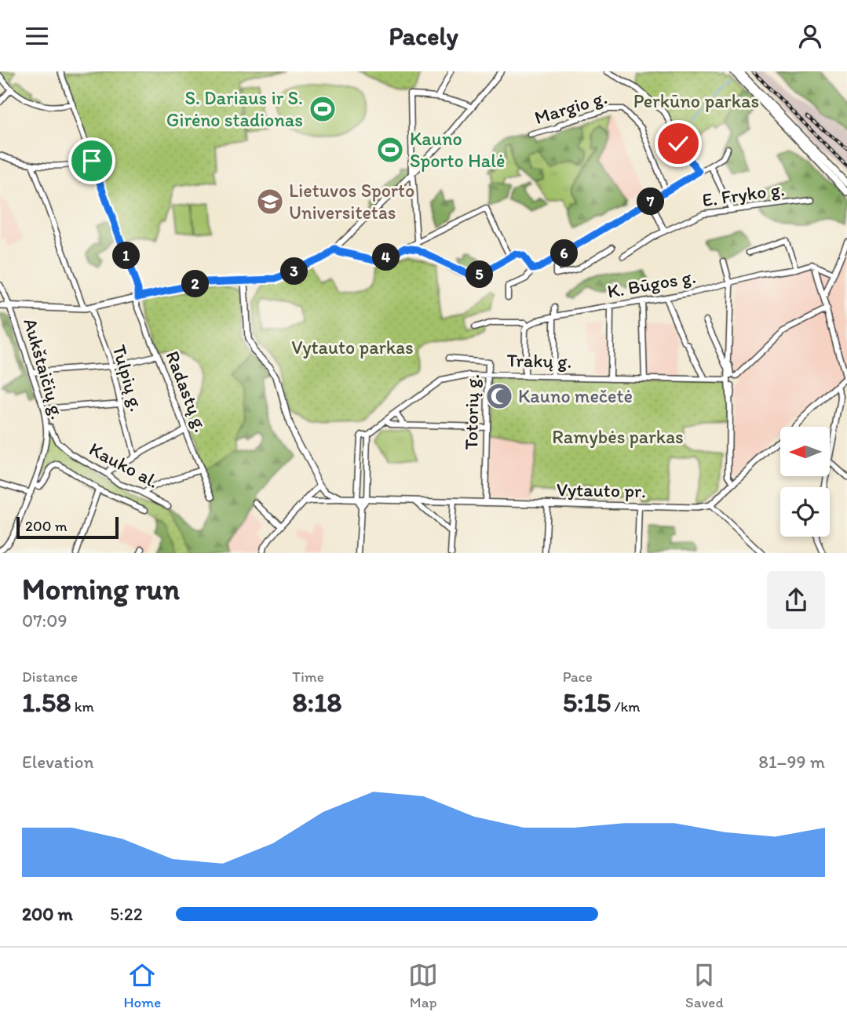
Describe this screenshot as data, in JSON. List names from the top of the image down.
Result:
{
  "streets": {
    "main road": ["Vytauto pr."],
    "street": [
      "Margio g.",
      "E. Fryko g.",
      "K. Būgos g.",
      "Trakų g.",
      "Aukštaičių g.",
      "Tulpių g.",
      "Radastų g.",
      "Totorių g.",
      "Kauko al."
    ]
  },
  "crossings": [
    ["Trakų g.", "Totorių g."],
    ["Aukštaičių g.", "Kauko al."],
    ["Totorių g.", "Vytauto pr."]
  ],
  "parks": ["Perkūno parkas", "Vytauto parkas", "Ramybės parkas"],
  "places": {
    "sports": ["S. Dariaus ir S. Girėno stadionas", "Kauno Sporto Halė"],
    "school or university": ["Lietuvos Sporto Universitetas"],
    "mosque": ["Kauno mečetė"]
  },
  "scale_bar": "200 m",
  "north": "left",
  "page": {
    "header": "Pacely",
    "pins": [
      "7",
      "6",
      "1",
      "4",
      "3",
      "5",
      "2"
    ],
    "scale": "200 m",
    "heading": ["Morning run", "07:09"],
    "stats": [
      ["Distance", "1.58 km"],
      ["Time", "8:18"],
      ["Pace", "5:15 /km"]
    ],
    "chart": ["Elevation", "81–99 m"],
    "list": [
      {
        "name": "200 m",
        "note": "5:22"
      }
    ],
    "tabs": ["Home", "Map", "Saved"]
  }
}
